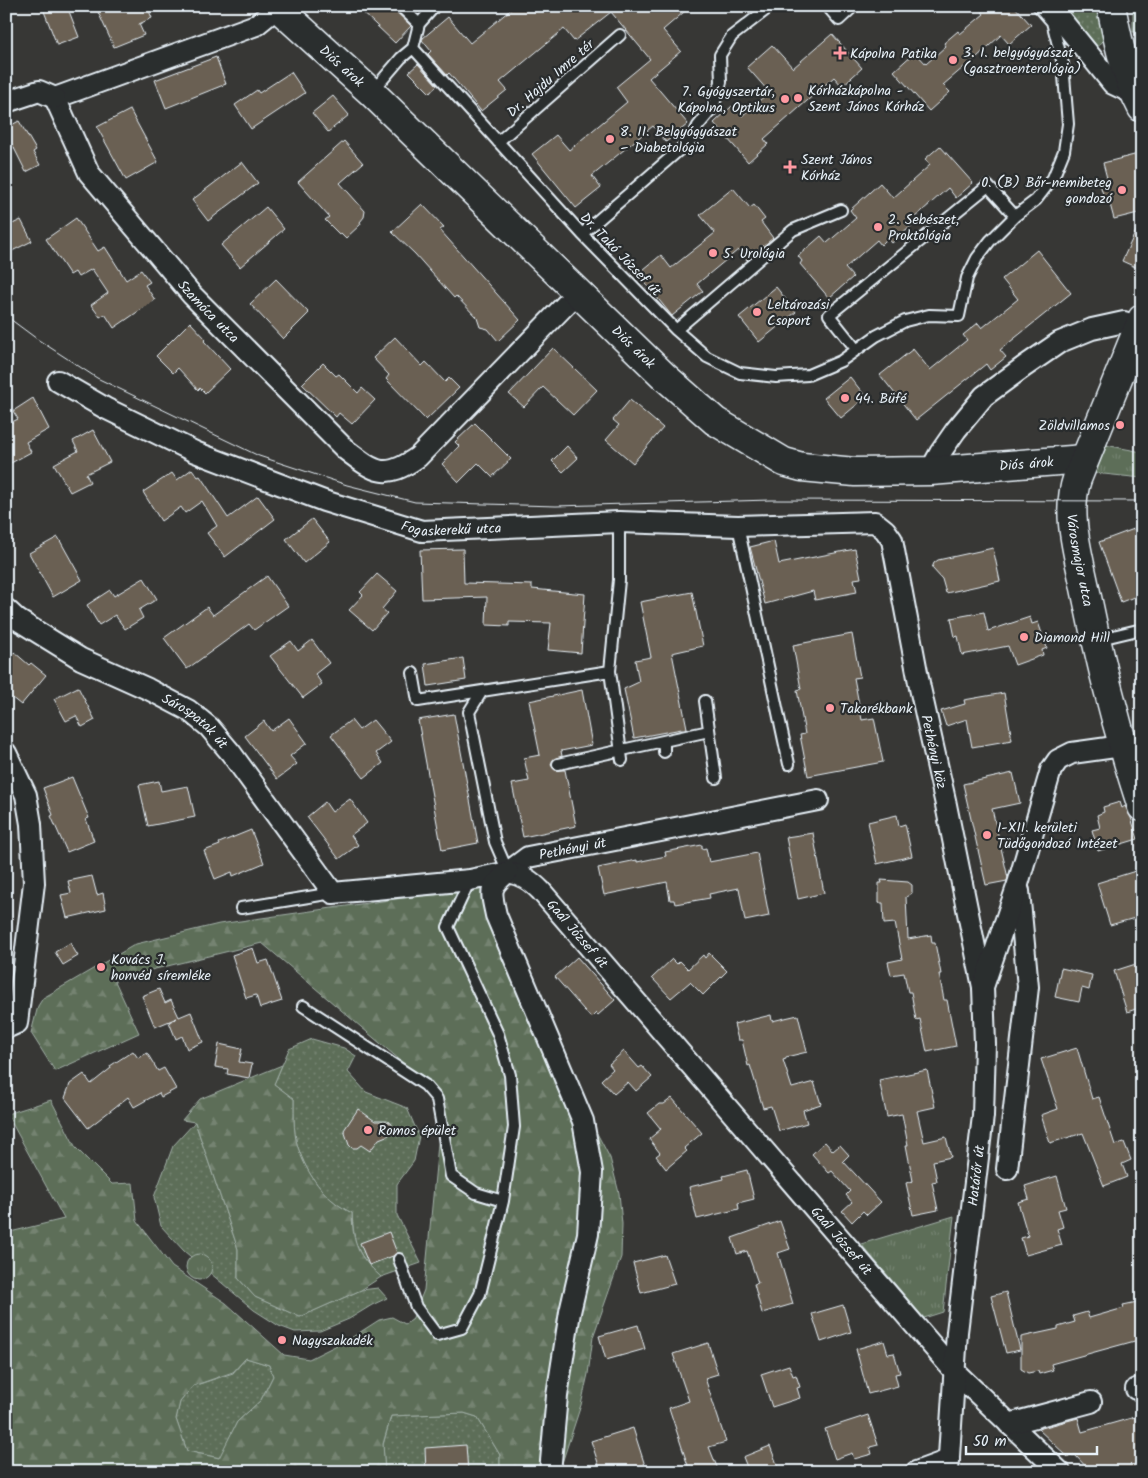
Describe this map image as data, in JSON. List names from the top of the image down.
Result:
{
  "streets": {
    "street": [
      "Diós árok",
      "Szamóca utca",
      "Fogaskerekű utca",
      "Városmajor utca",
      "Sárospatak út",
      "Pethényi köz",
      "Pethényi út",
      "Gaál József út",
      "Határőr út"
    ],
    "lane": ["Dr. Hajdu Imre tér", "Dr. Takó József út"]
  },
  "crossings": [
    ["Diós árok", "Szamóca utca"],
    ["Diós árok", "Városmajor utca"],
    ["Dr. Hajdu Imre tér", "Dr. Takó József út"],
    ["Fogaskerekű utca", "Pethényi köz"],
    ["Városmajor utca", "Határőr út"],
    ["Sárospatak út", "Pethényi út"],
    ["Pethényi köz", "Határőr út"],
    ["Pethényi út", "Gaál József út"],
    ["Gaál József út", "Határőr út"]
  ],
  "places": {
    "health": ["Kápolna Patika", "Szent János Kórház"],
    "other": [
      "3. I. belgyógyászat (gasztroenterológia)",
      "Kórházkápolna - Szent János Kórház",
      "7. Gyógyszertár, Kápolna, Optikus",
      "8. II. Belgyógyászat – Diabetológia",
      "0. (B) Bőr-nemibeteg gondozó",
      "2. Sebészet, Proktológia",
      "5. Urológia",
      "Leltározási Csoport",
      "44. Büfé",
      "Zöldvillamos",
      "Diamond Hill",
      "Takarékbank",
      "I-XII. kerületi Tüdőgondozó Intézet",
      "Kovács J. honvéd síremléke",
      "Romos épület",
      "Nagyszakadék"
    ]
  },
  "scale_bar": "50 m"
}
